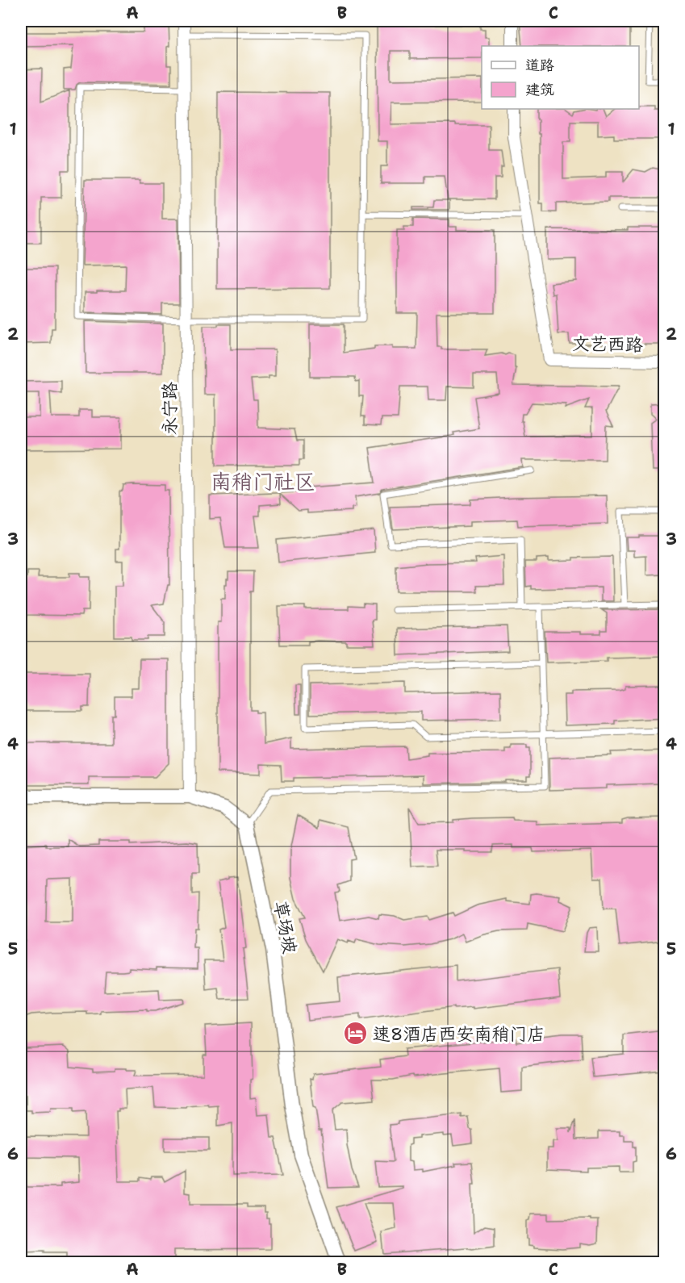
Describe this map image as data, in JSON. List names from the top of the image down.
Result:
{
  "streets": {
    "street": ["文艺西路", "永宁路", "草场坡"]
  },
  "districts": ["南稍门社区"],
  "places": {
    "hotel": ["速8酒店西安南稍门店"]
  },
  "legend": ["道路", "建筑"],
  "grid": {
    "columns": ["A", "B", "C"],
    "rows": [
      "1",
      "2",
      "3",
      "4",
      "5",
      "6"
    ]
  }
}
